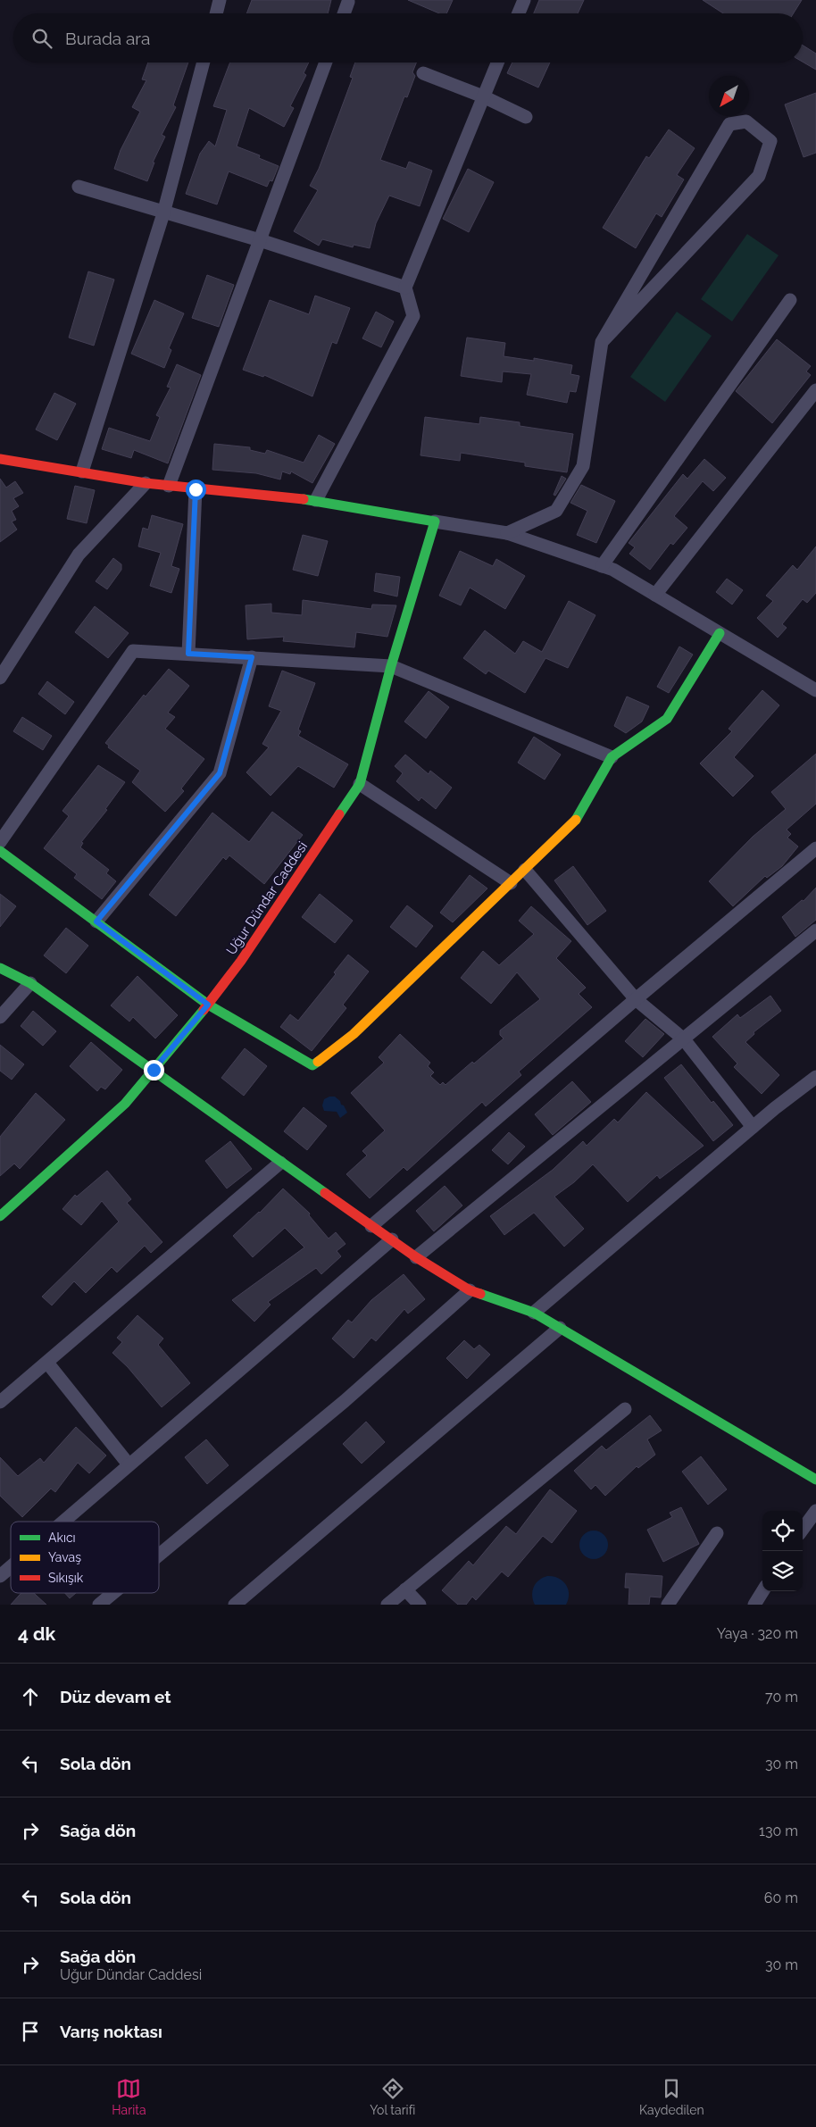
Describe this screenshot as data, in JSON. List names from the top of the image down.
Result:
{
  "streets": {
    "street": ["Uğur Dündar Caddesi"]
  },
  "legend": ["Akıcı", "Yavaş", "Sıkışık"],
  "north": "bottom left",
  "page": {
    "search": "Burada ara",
    "heading": ["4 dk", "Yaya · 320 m"],
    "list": [
      ["Düz devam et", "70 m"],
      ["Sola dön", "30 m"],
      ["Sağa dön", "130 m"],
      ["Sola dön", "60 m"],
      ["Sağa dön", "Uğur Dündar Caddesi", "30 m"],
      "Varış noktası"
    ],
    "nav": ["Harita", "Yol tarifi", "Kaydedilen"]
  }
}
